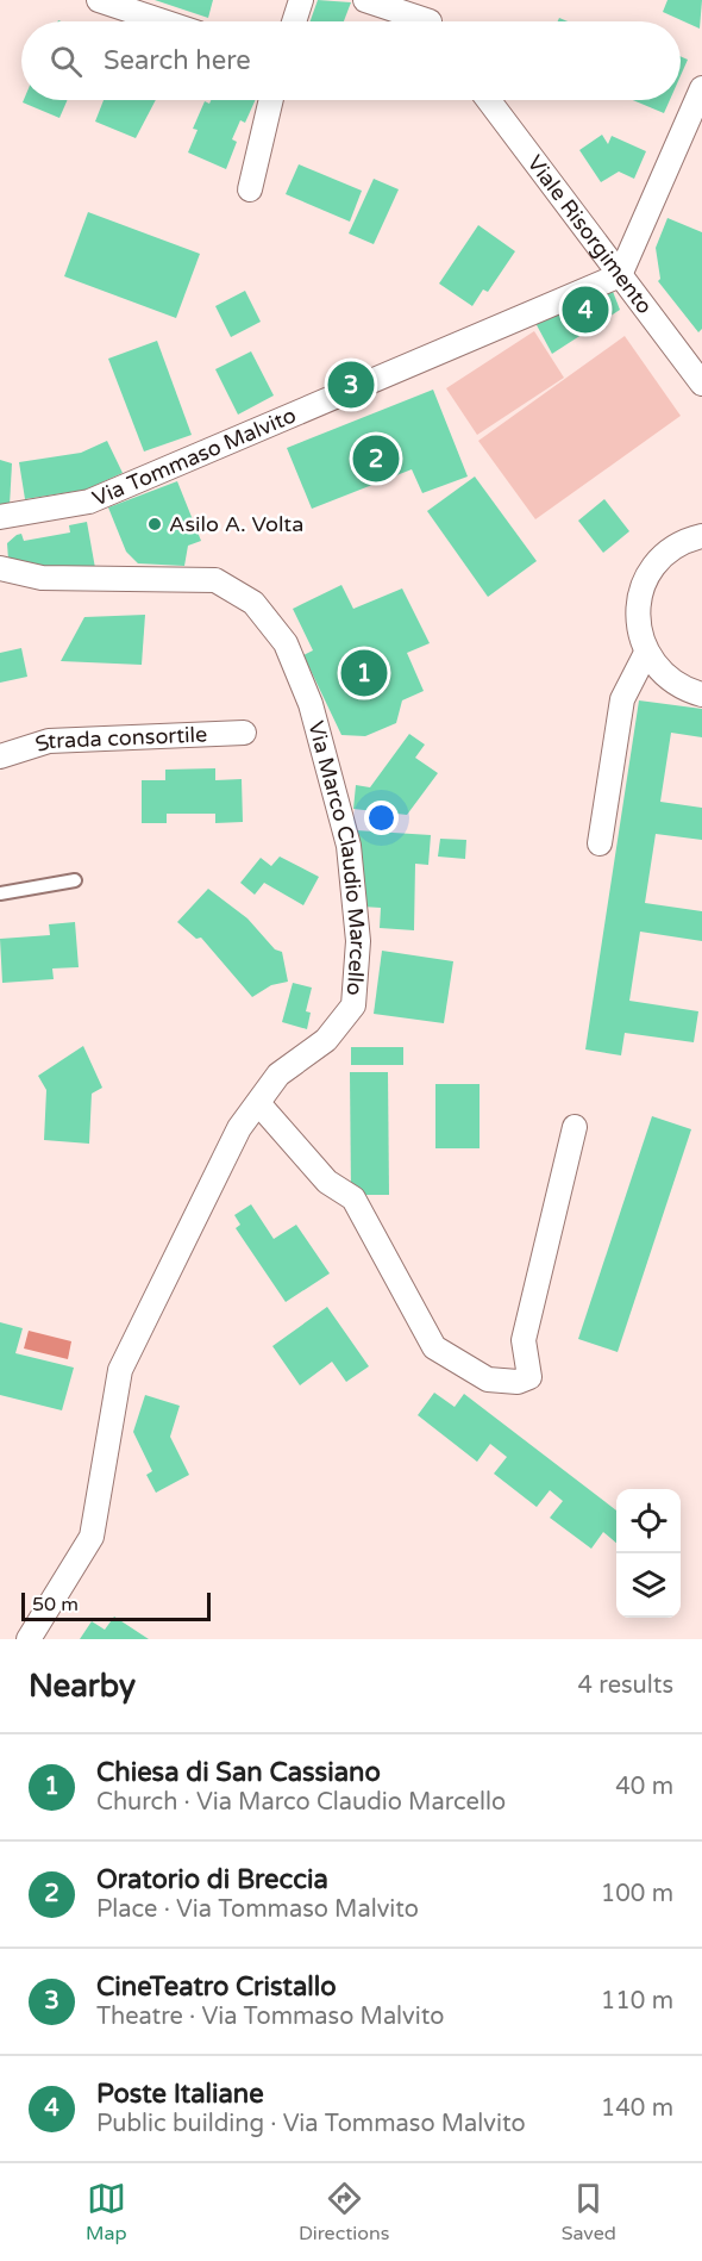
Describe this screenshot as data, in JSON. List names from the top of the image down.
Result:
{
  "streets": {
    "street": [
      "Viale Risorgimento",
      "Via Tommaso Malvito",
      "Strada consortile",
      "Via Marco Claudio Marcello"
    ]
  },
  "crossings": [
    ["Viale Risorgimento", "Via Tommaso Malvito"]
  ],
  "places": ["Asilo A. Volta"],
  "scale_bar": "50 m",
  "page": {
    "search": "Search here",
    "pins": [
      "4",
      "3",
      "2",
      "1"
    ],
    "scale": "50 m",
    "heading": ["Nearby", "4 results"],
    "list": [
      {
        "mark": "1",
        "name": "Chiesa di San Cassiano",
        "note": "Church · Via Marco Claudio Marcello",
        "value": "40 m"
      },
      {
        "mark": "2",
        "name": "Oratorio di Breccia",
        "note": "Place · Via Tommaso Malvito",
        "value": "100 m"
      },
      {
        "mark": "3",
        "name": "CineTeatro Cristallo",
        "note": "Theatre · Via Tommaso Malvito",
        "value": "110 m"
      },
      {
        "mark": "4",
        "name": "Poste Italiane",
        "note": "Public building · Via Tommaso Malvito",
        "value": "140 m"
      }
    ],
    "nav": ["Map", "Directions", "Saved"]
  }
}
